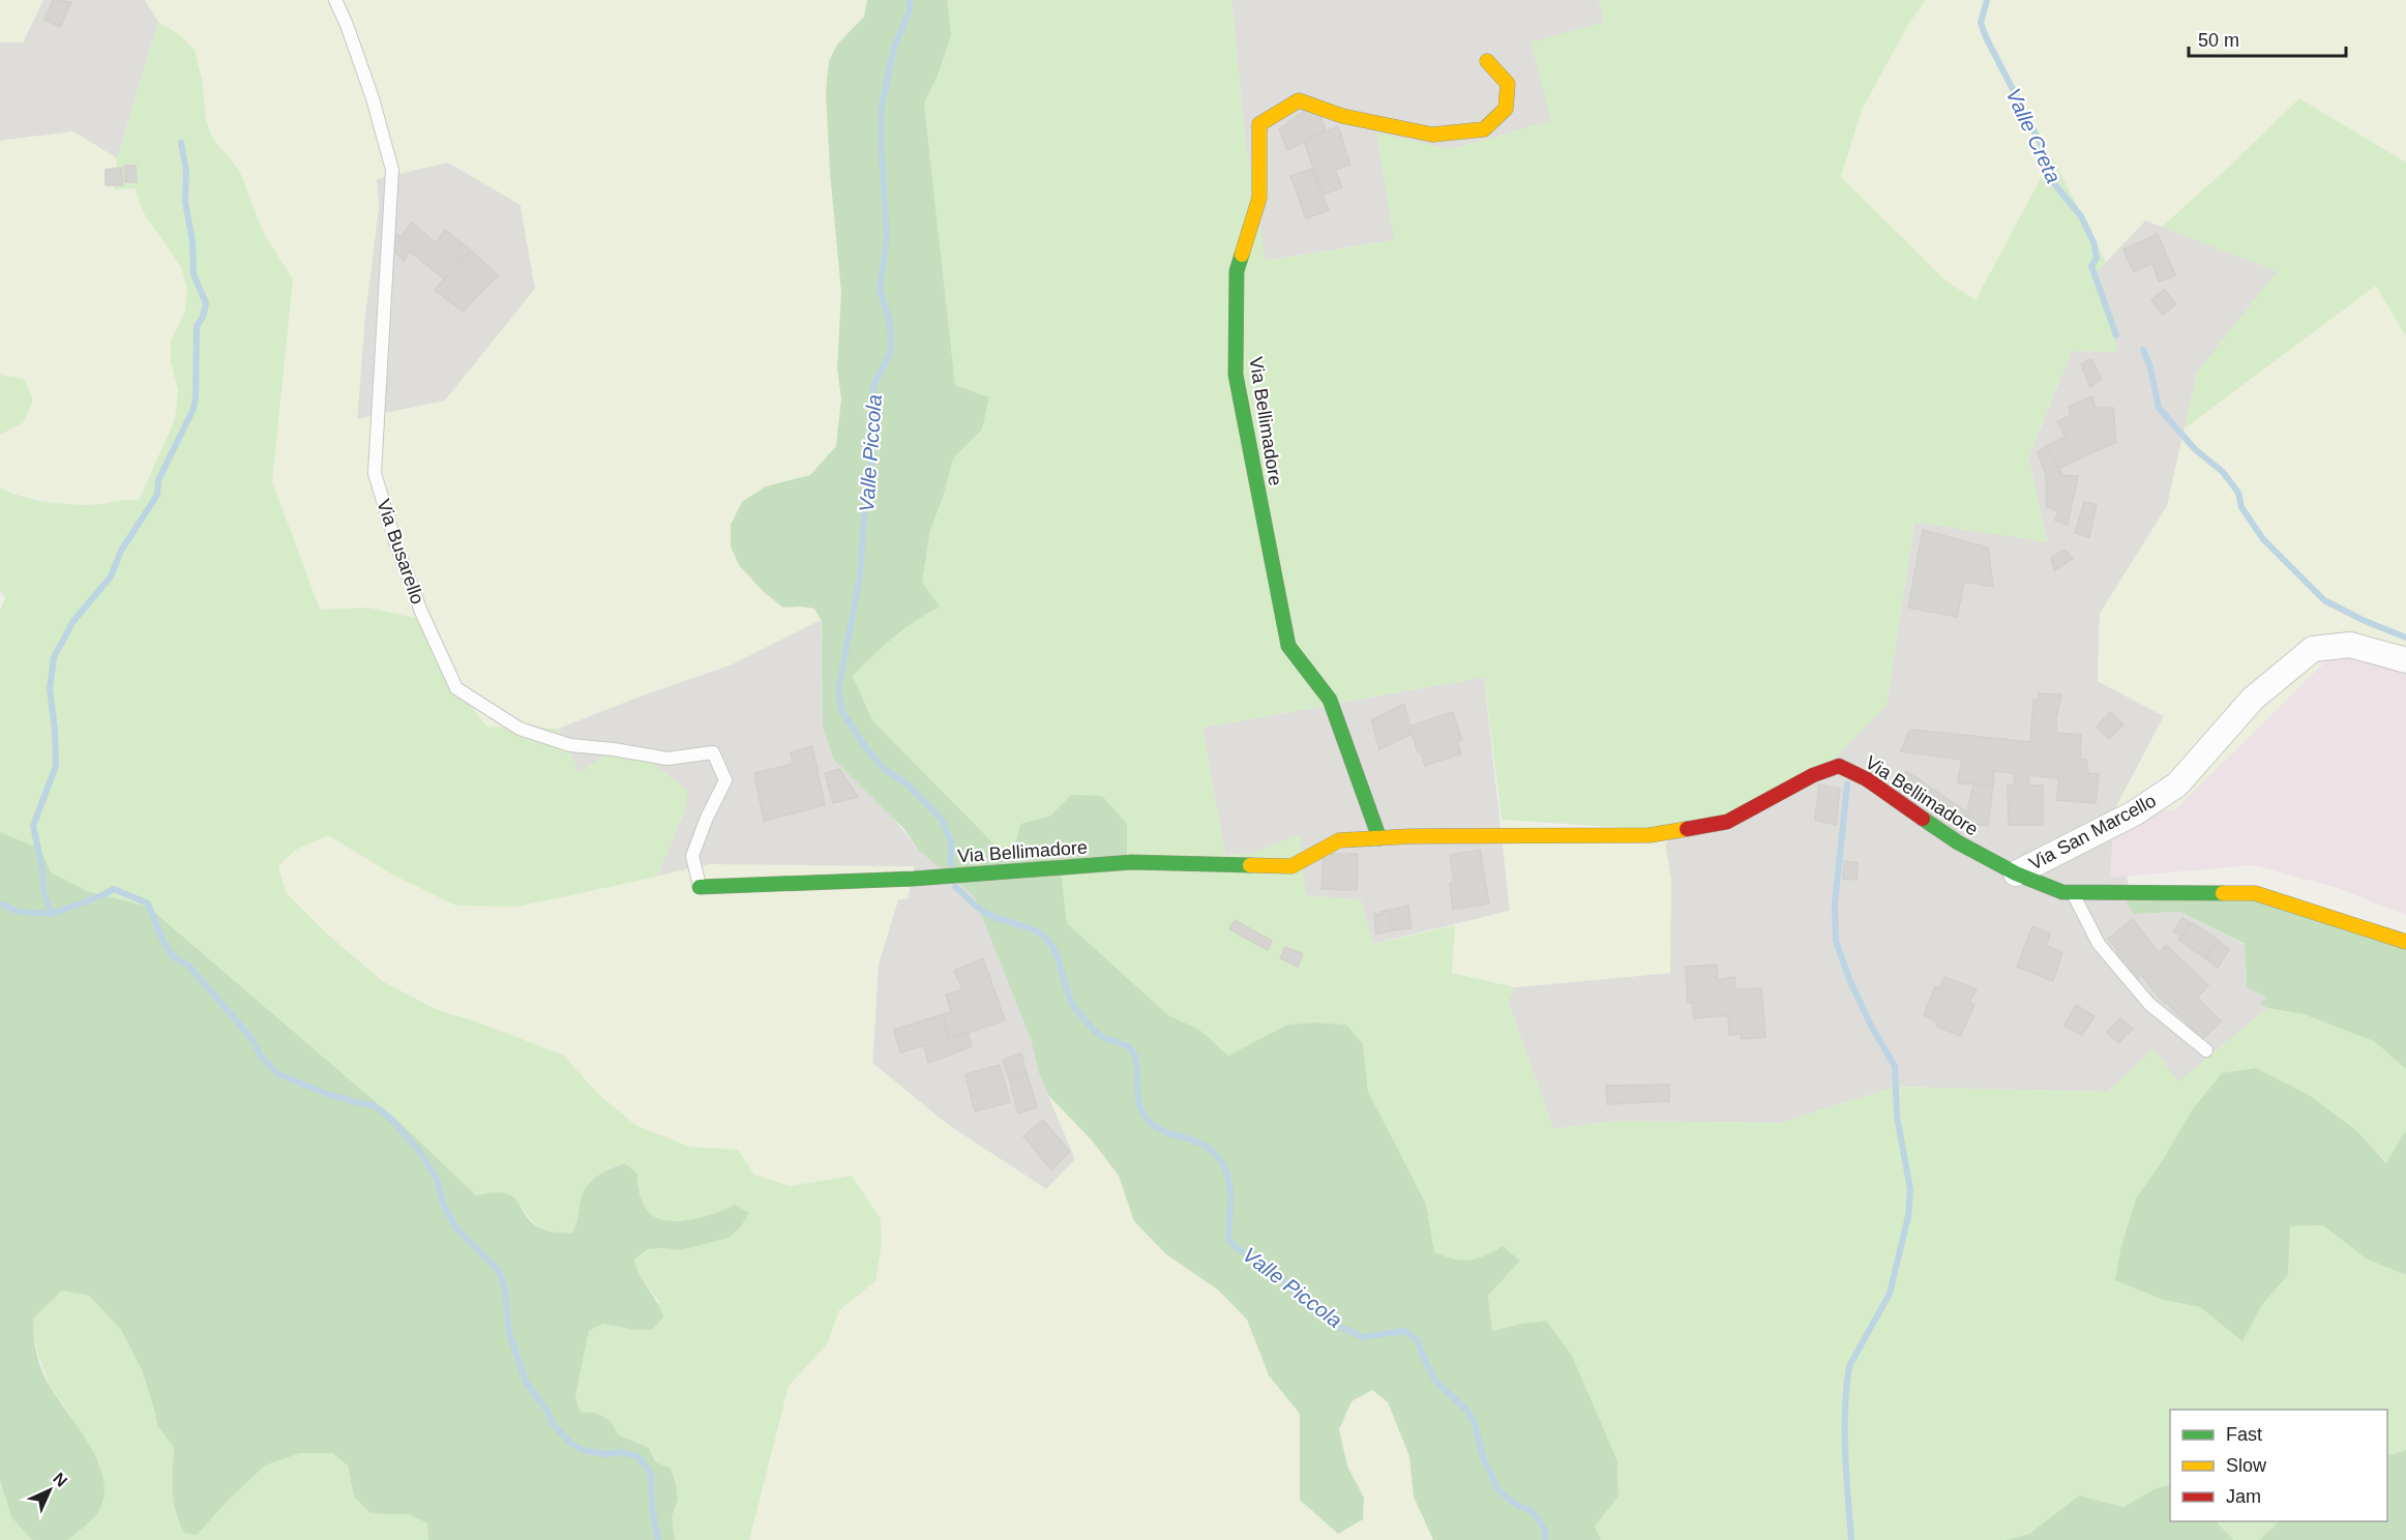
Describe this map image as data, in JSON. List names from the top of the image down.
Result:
{
  "streets": {
    "street": ["Via Bellimadore", "Via San Marcello"],
    "lane": ["Via Busarello"]
  },
  "crossings": [
    ["Via Bellimadore", "Via Busarello"],
    ["Via Bellimadore", "Via San Marcello"]
  ],
  "water": ["Valle Creta", "Valle Piccola"],
  "legend": ["Fast", "Slow", "Jam"],
  "scale_bar": "50 m",
  "north": "top right"
}
